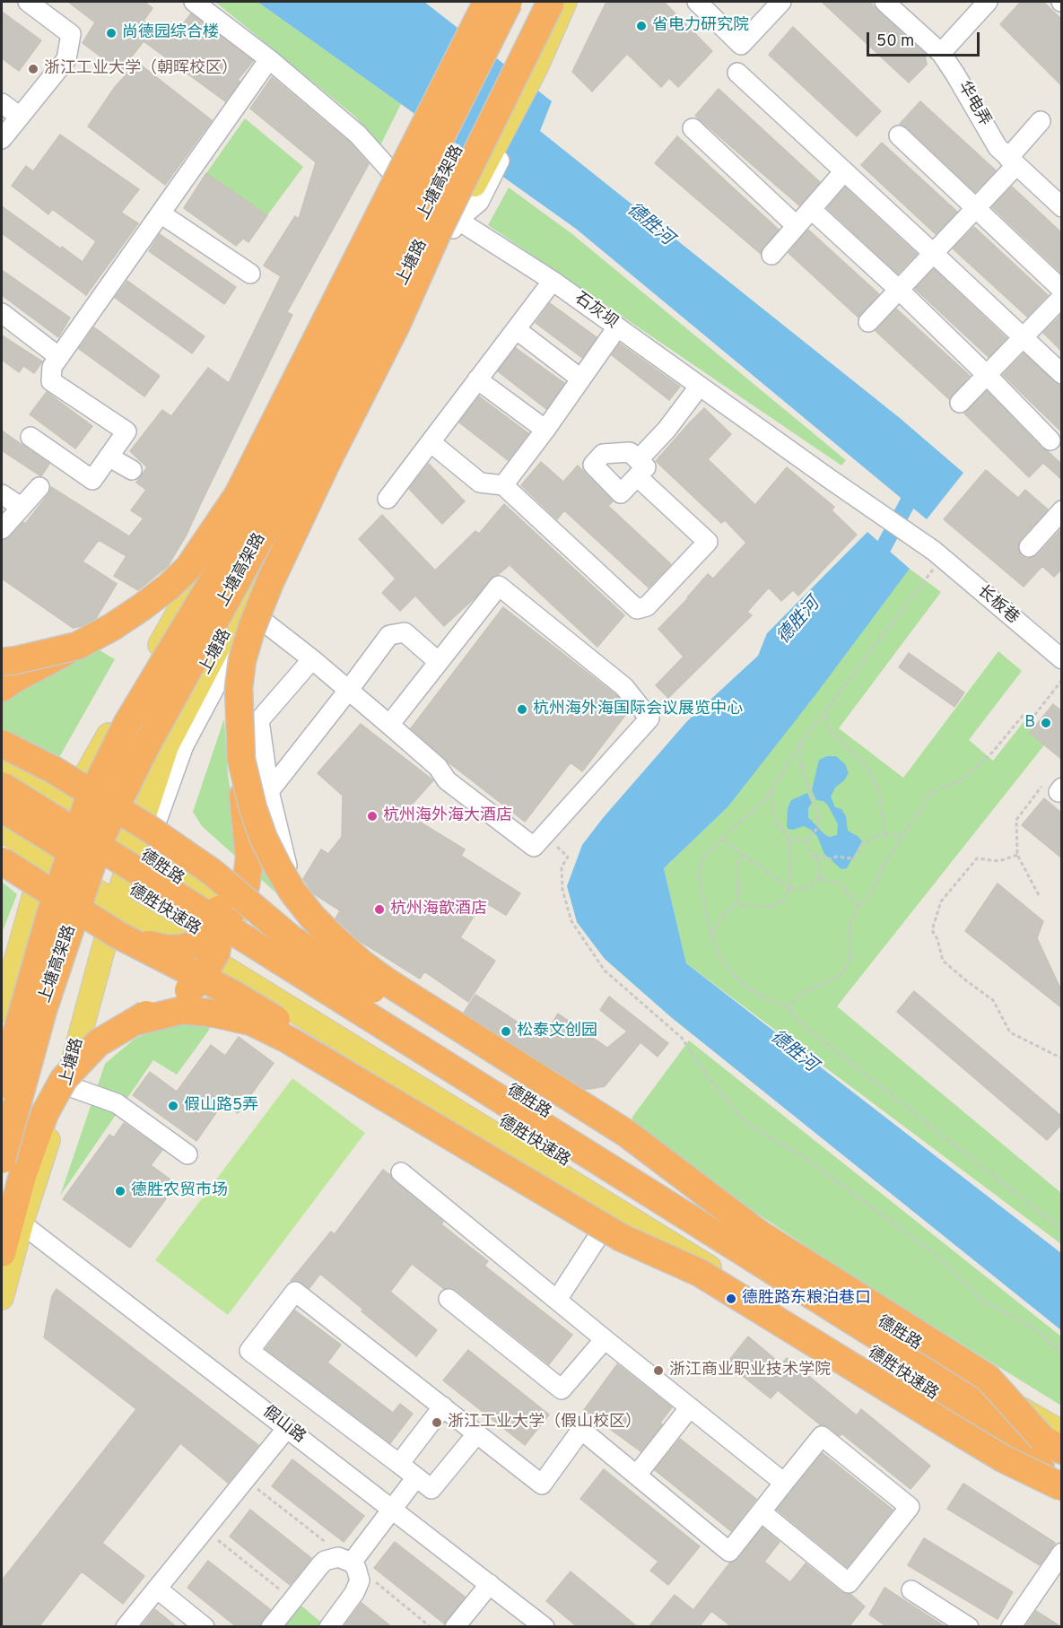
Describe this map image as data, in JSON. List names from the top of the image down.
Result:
{
  "streets": {
    "highway": ["上塘高架路", "德胜快速路"],
    "main road": ["上塘路", "德胜路"],
    "street": [
      "华电弄",
      "石灰坝",
      "长板巷",
      "假山路"
    ]
  },
  "crossings": [
    ["上塘路", "石灰坝"],
    ["上塘路", "德胜路"],
    ["上塘路", "假山路"],
    ["石灰坝", "长板巷"],
    ["德胜路", "德胜快速路"]
  ],
  "water": ["德胜河"],
  "places": [
    "省电力研究院",
    "尚德园综合楼",
    "浙江工业大学（朝晖校区）",
    "杭州海外海国际会议展览中心",
    "B",
    "杭州海外海大酒店",
    "杭州海歆酒店",
    "松泰文创园",
    "假山路5弄",
    "德胜农贸市场",
    "德胜路东粮泊巷口",
    "浙江商业职业技术学院",
    "浙江工业大学（假山校区）"
  ],
  "scale_bar": "50 m"
}
